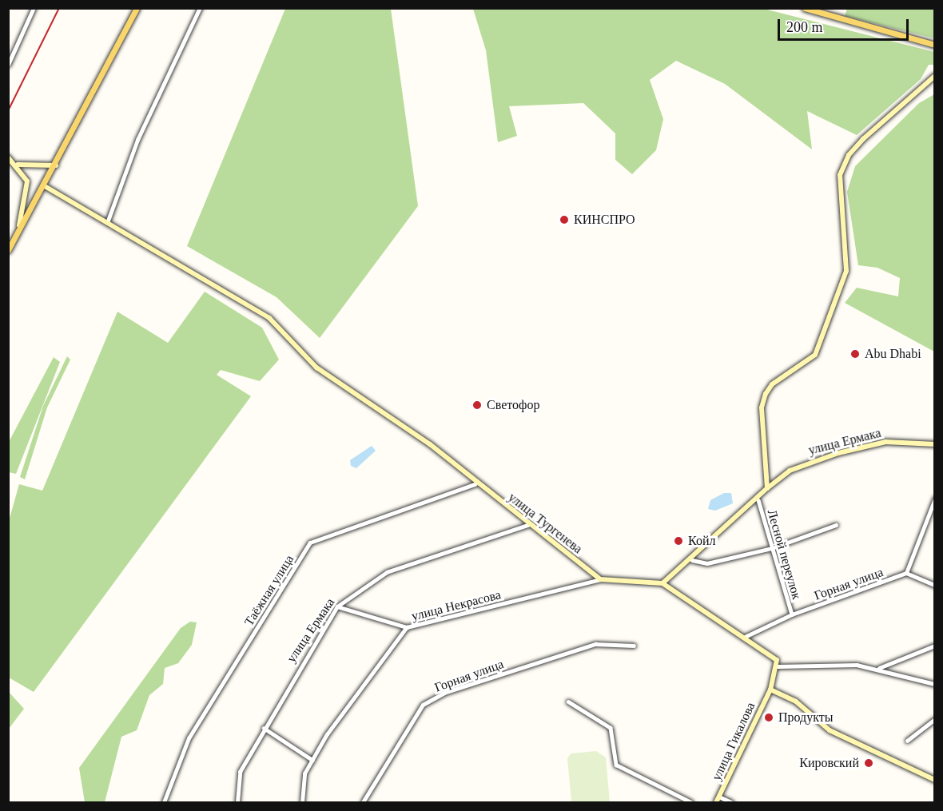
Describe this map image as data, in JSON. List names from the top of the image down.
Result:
{
  "streets": {
    "street": [
      "улица Ермака",
      "улица Тургенева",
      "Лесной переулок",
      "Горная улица",
      "Таёжная улица",
      "улица Некрасова",
      "улица Гикалова"
    ]
  },
  "crossings": [
    ["улица Ермака", "улица Тургенева"],
    ["улица Ермака", "Лесной переулок"],
    ["улица Тургенева", "Таёжная улица"],
    ["улица Тургенева", "улица Некрасова"],
    ["Лесной переулок", "Горная улица"]
  ],
  "places": [
    "КИНСПРО",
    "Abu Dhabi",
    "Светофор",
    "Койл",
    "Продукты",
    "Кировский"
  ],
  "scale_bar": "200 m"
}
